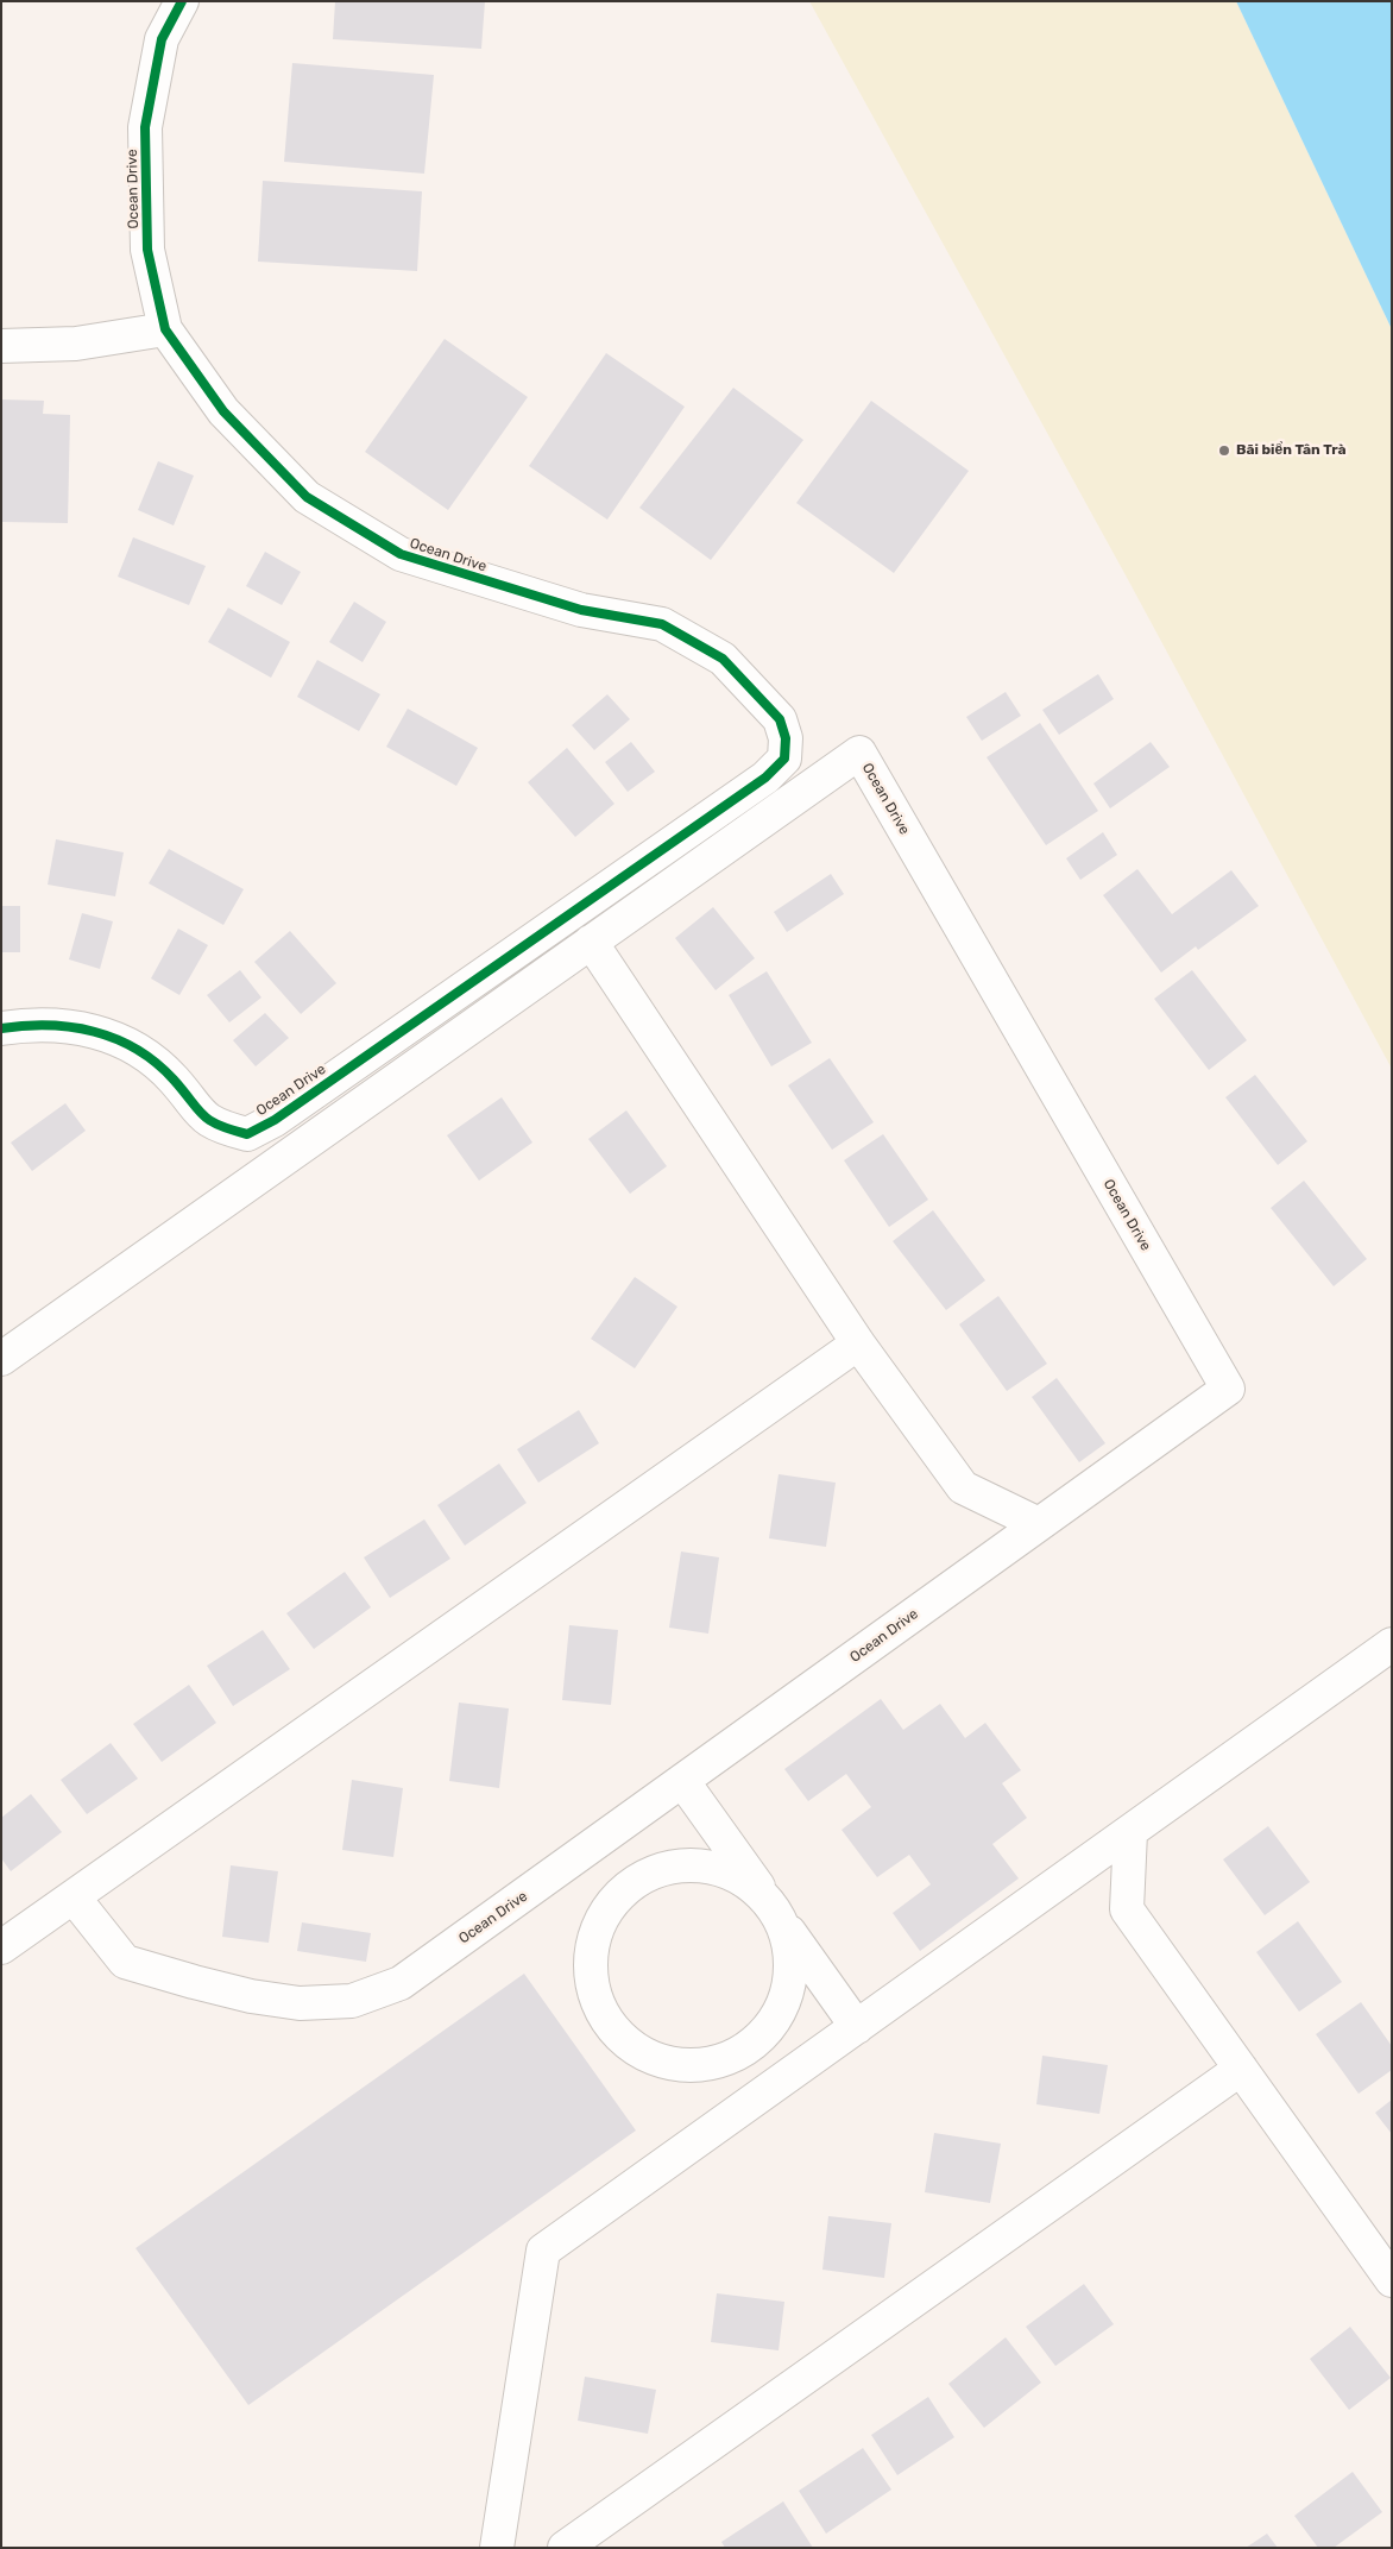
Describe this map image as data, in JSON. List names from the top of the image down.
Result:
{
  "streets": {
    "street": ["Ocean Drive"]
  },
  "places": ["Bãi biển Tân Trà"]
}
